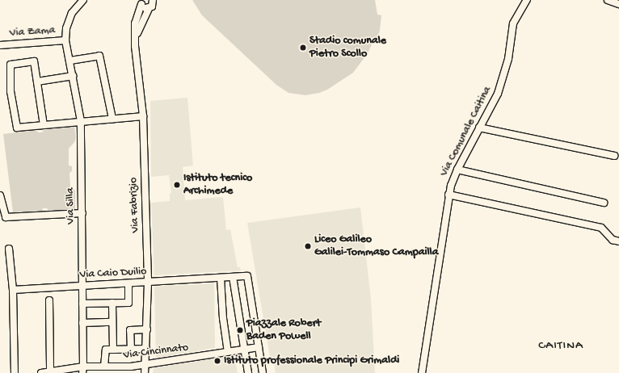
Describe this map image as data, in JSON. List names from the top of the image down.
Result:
{
  "streets": {
    "street": [
      "Via Zama",
      "Via Comunale Caitina",
      "Via Fabrizio",
      "Via Silla",
      "Via Caio Duilio",
      "Via Cincinnato"
    ]
  },
  "crossings": [
    ["Via Zama", "Via Silla"],
    ["Via Fabrizio", "Via Caio Duilio"],
    ["Via Fabrizio", "Via Cincinnato"],
    ["Via Silla", "Via Caio Duilio"],
    ["Via Silla", "Via Cincinnato"],
    ["Via Caio Duilio", "Via Cincinnato"]
  ],
  "districts": ["CAITINA"],
  "places": [
    "Stadio comunale Pietro Scollo",
    "Istituto tecnico Archimede",
    "Liceo Galileo Galilei-Tommaso Campailla",
    "Piazzale Robert Baden Powell",
    "Istituto professionale Principi Grimaldi"
  ]
}
